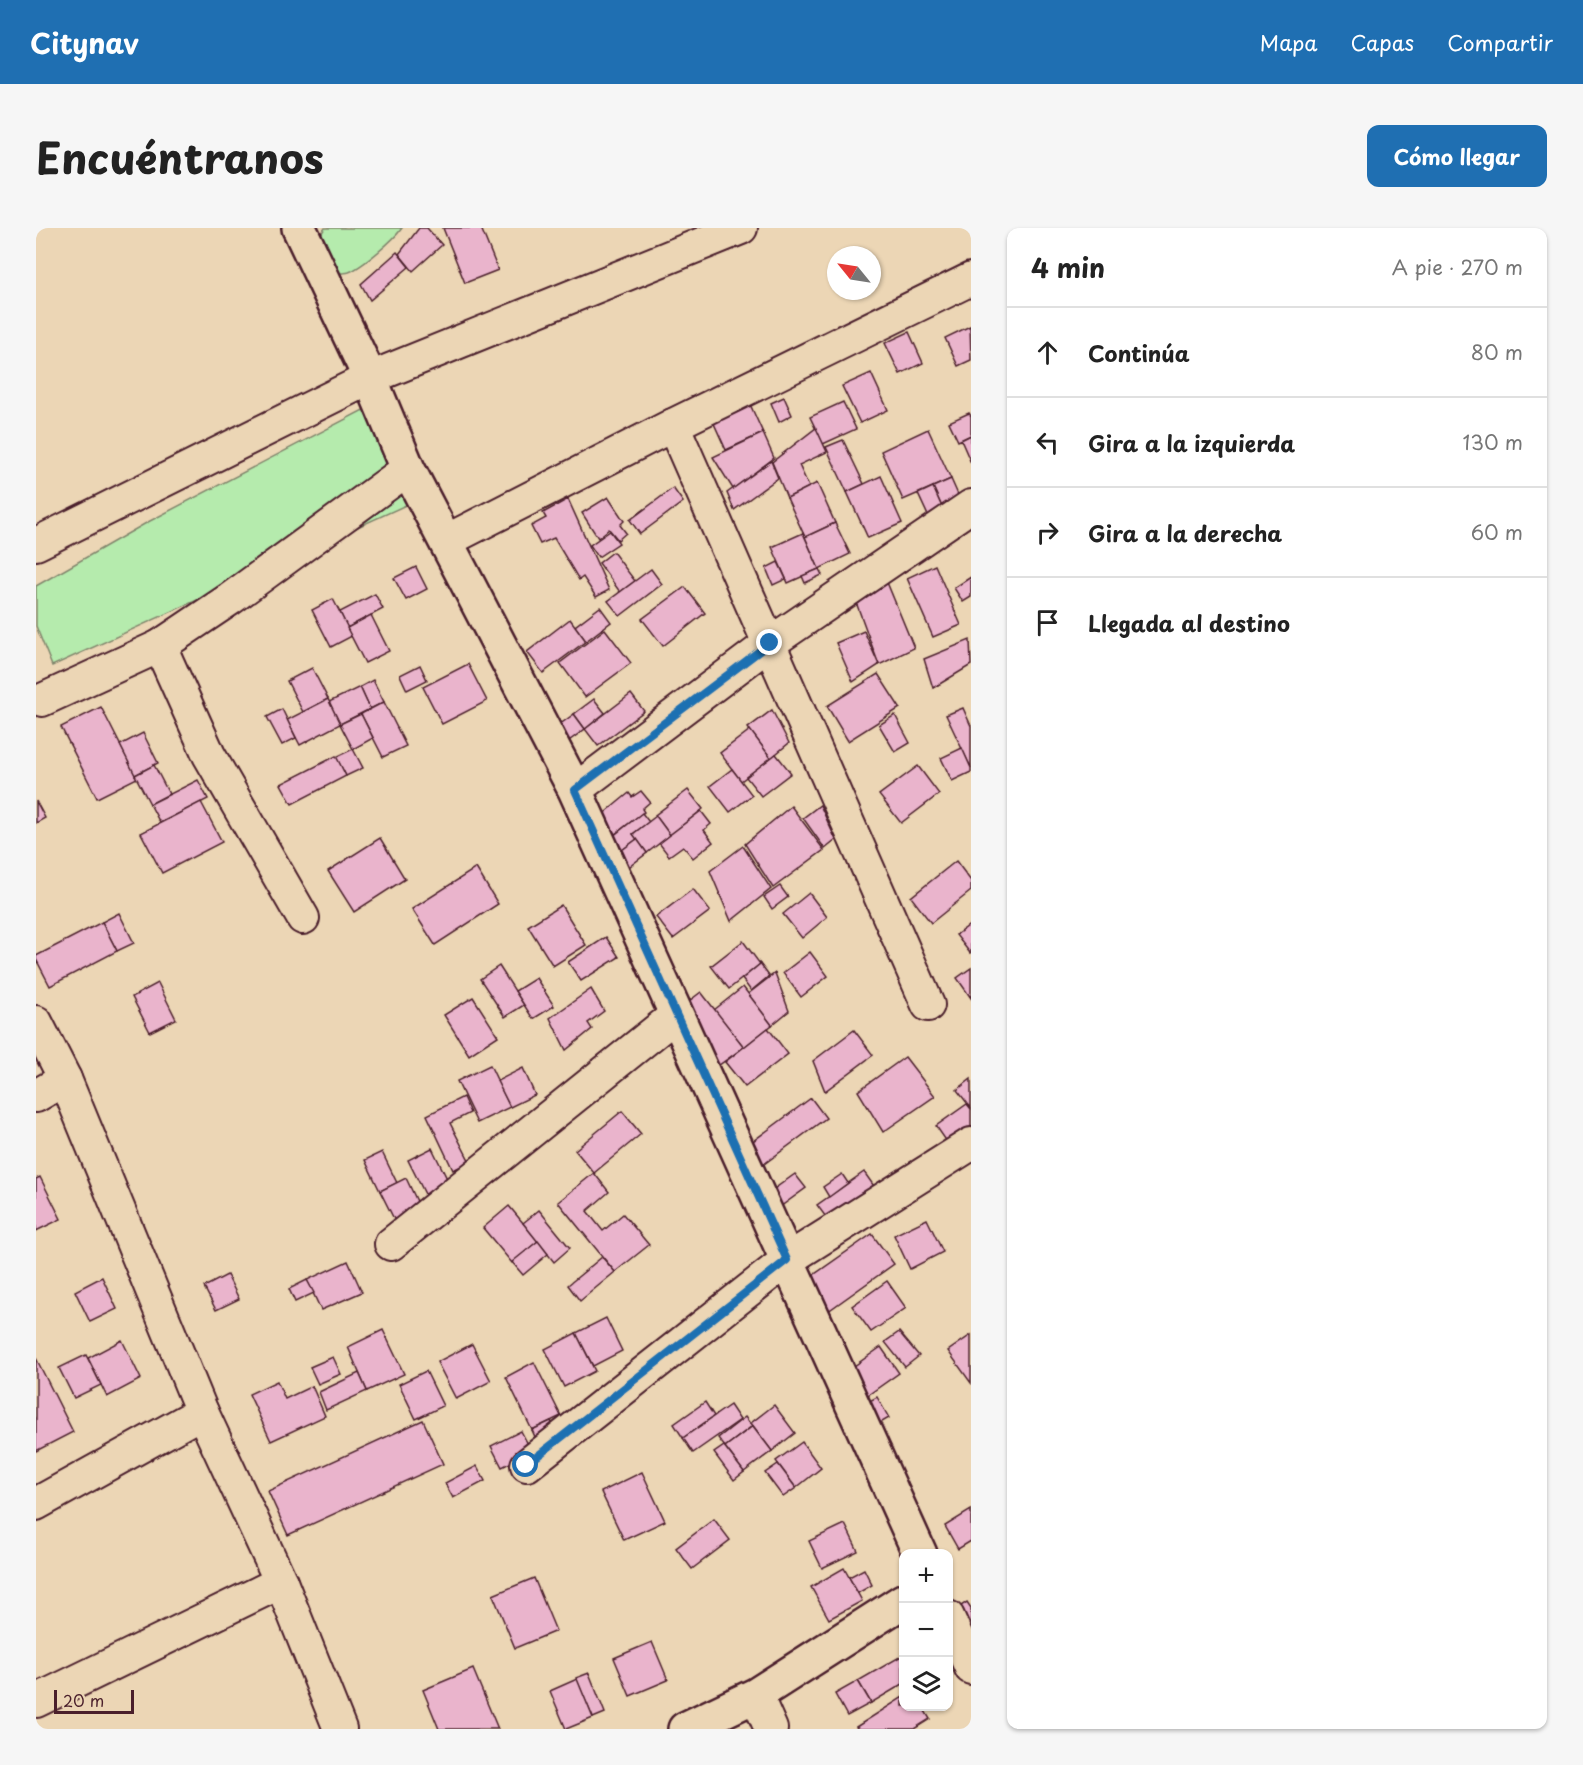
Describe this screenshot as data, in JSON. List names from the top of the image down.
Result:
{
  "scale_bar": "20 m",
  "north": "top left",
  "page": {
    "header": "Citynav",
    "nav": ["Mapa", "Capas", "Compartir"],
    "title": "Encuéntranos",
    "buttons": "Cómo llegar",
    "heading": ["4 min", "A pie · 270 m"],
    "list": [
      ["Continúa", "80 m"],
      ["Gira a la izquierda", "130 m"],
      ["Gira a la derecha", "60 m"],
      "Llegada al destino"
    ],
    "map_buttons": ["+", "−"],
    "scale": "20 m"
  }
}
